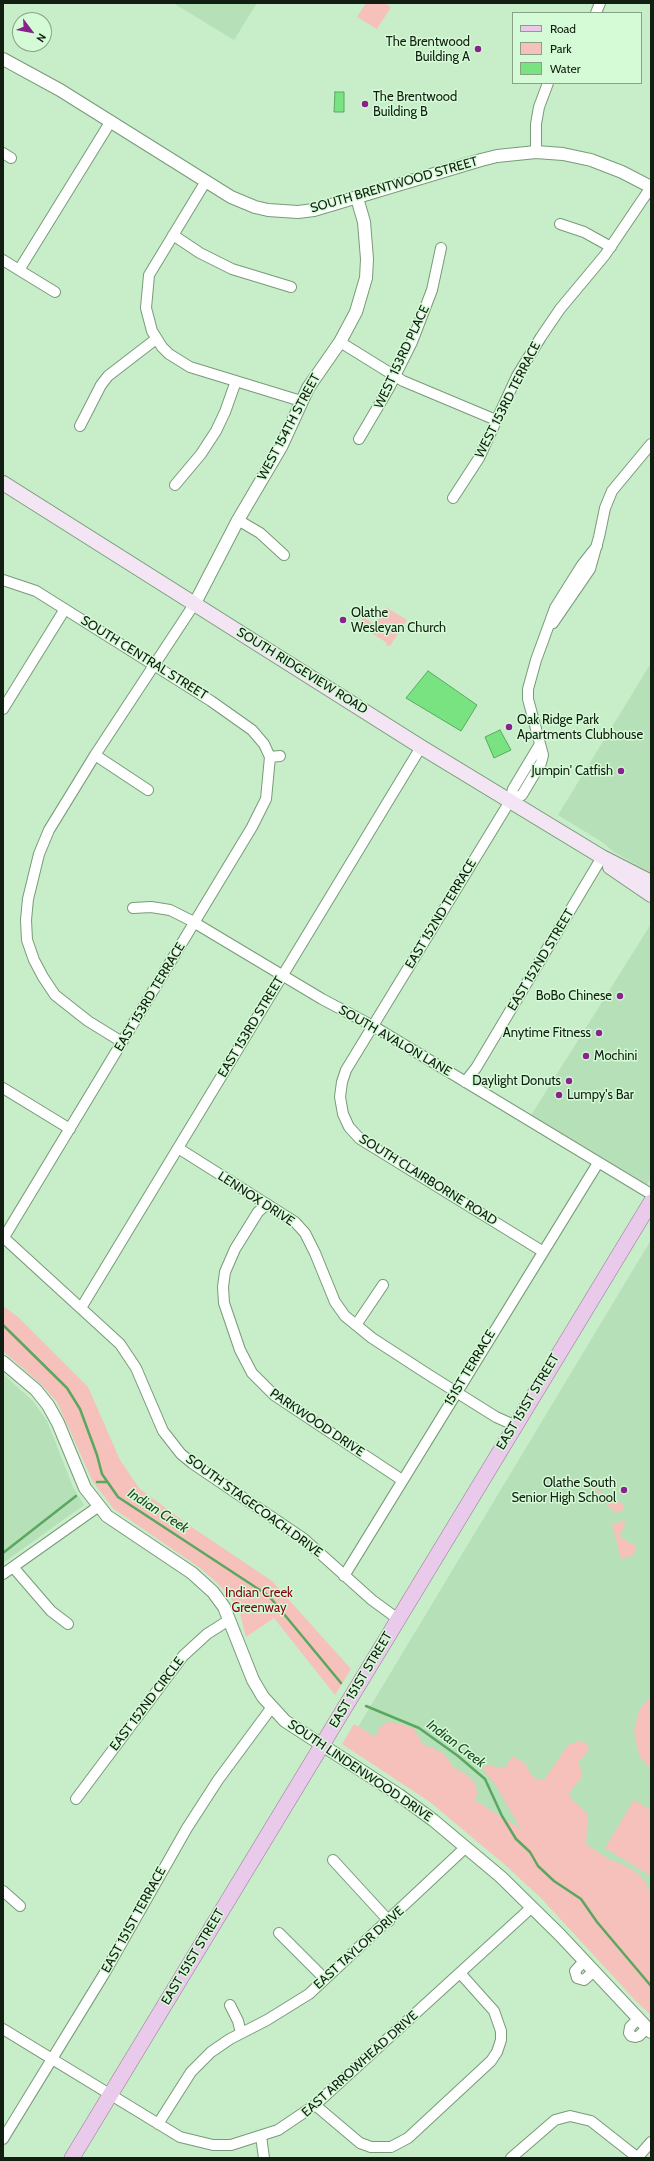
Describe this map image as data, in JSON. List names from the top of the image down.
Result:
{
  "streets": {
    "main road": ["SOUTH RIDGEVIEW ROAD", "EAST 151ST STREET"],
    "street": [
      "SOUTH BRENTWOOD STREET",
      "WEST 153RD PLACE",
      "WEST 153RD TERRACE",
      "WEST 154TH STREET",
      "SOUTH CENTRAL STREET",
      "EAST 152ND TERRACE",
      "EAST 152ND STREET",
      "EAST 153RD TERRACE",
      "EAST 153RD STREET",
      "SOUTH AVALON LANE",
      "SOUTH CLAIRBORNE ROAD",
      "LENNOX DRIVE",
      "151ST TERRACE",
      "PARKWOOD DRIVE",
      "SOUTH STAGECOACH DRIVE",
      "EAST 152ND CIRCLE",
      "SOUTH LINDENWOOD DRIVE",
      "EAST 151ST TERRACE",
      "EAST TAYLOR DRIVE",
      "EAST ARROWHEAD DRIVE"
    ]
  },
  "crossings": [
    ["SOUTH BRENTWOOD STREET", "WEST 153RD TERRACE"],
    ["SOUTH BRENTWOOD STREET", "WEST 154TH STREET"],
    ["WEST 154TH STREET", "SOUTH RIDGEVIEW ROAD"],
    ["SOUTH CENTRAL STREET", "EAST 153RD TERRACE"],
    ["SOUTH RIDGEVIEW ROAD", "EAST 152ND TERRACE"],
    ["SOUTH RIDGEVIEW ROAD", "EAST 152ND STREET"],
    ["SOUTH RIDGEVIEW ROAD", "EAST 153RD STREET"],
    ["EAST 152ND TERRACE", "SOUTH AVALON LANE"],
    ["EAST 152ND TERRACE", "SOUTH CLAIRBORNE ROAD"],
    ["EAST 152ND STREET", "SOUTH AVALON LANE"],
    ["EAST 153RD TERRACE", "SOUTH AVALON LANE"],
    ["EAST 153RD TERRACE", "SOUTH STAGECOACH DRIVE"],
    ["EAST 153RD STREET", "SOUTH AVALON LANE"],
    ["EAST 153RD STREET", "LENNOX DRIVE"],
    ["EAST 153RD STREET", "SOUTH STAGECOACH DRIVE"],
    ["SOUTH AVALON LANE", "SOUTH CLAIRBORNE ROAD"],
    ["SOUTH AVALON LANE", "151ST TERRACE"],
    ["SOUTH CLAIRBORNE ROAD", "151ST TERRACE"],
    ["LENNOX DRIVE", "151ST TERRACE"],
    ["LENNOX DRIVE", "EAST 151ST STREET"],
    ["LENNOX DRIVE", "PARKWOOD DRIVE"],
    ["151ST TERRACE", "PARKWOOD DRIVE"],
    ["151ST TERRACE", "SOUTH STAGECOACH DRIVE"],
    ["EAST 151ST STREET", "SOUTH STAGECOACH DRIVE"],
    ["EAST 151ST STREET", "SOUTH LINDENWOOD DRIVE"],
    ["EAST 151ST STREET", "EAST ARROWHEAD DRIVE"],
    ["EAST 152ND CIRCLE", "SOUTH LINDENWOOD DRIVE"],
    ["SOUTH LINDENWOOD DRIVE", "EAST 151ST TERRACE"],
    ["SOUTH LINDENWOOD DRIVE", "EAST TAYLOR DRIVE"],
    ["SOUTH LINDENWOOD DRIVE", "EAST ARROWHEAD DRIVE"],
    ["EAST 151ST TERRACE", "EAST ARROWHEAD DRIVE"],
    ["EAST TAYLOR DRIVE", "EAST ARROWHEAD DRIVE"]
  ],
  "water": ["Indian Creek"],
  "parks": ["Indian Creek Greenway"],
  "places": [
    "The Brentwood Building A",
    "The Brentwood Building B",
    "Olathe Wesleyan Church",
    "Oak Ridge Park Apartments Clubhouse",
    "Jumpin' Catfish",
    "BoBo Chinese",
    "Anytime Fitness",
    "Mochini",
    "Daylight Donuts",
    "Lumpy's Bar",
    "Olathe South Senior High School"
  ],
  "legend": ["Road", "Park", "Water"],
  "north": "bottom right"
}
